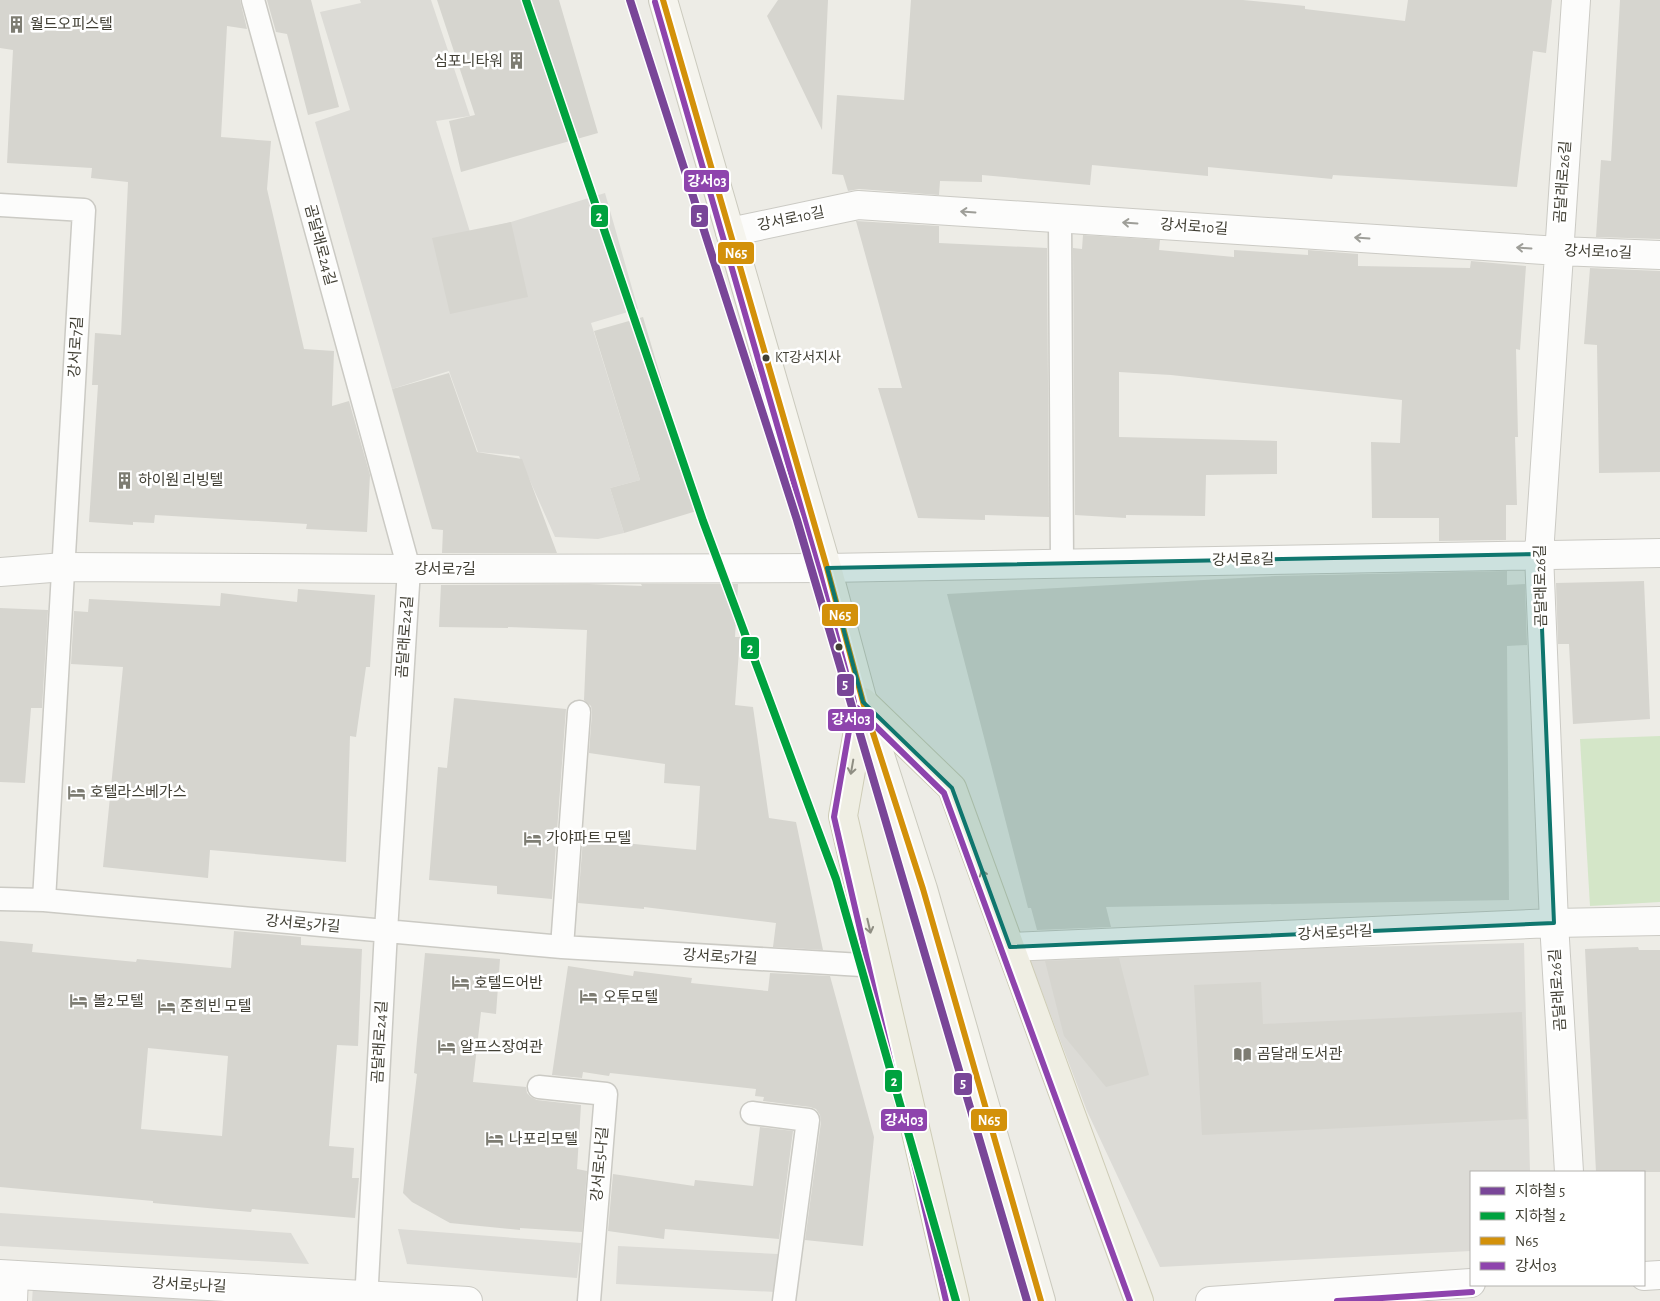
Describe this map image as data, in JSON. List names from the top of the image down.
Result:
{
  "streets": {
    "street": [
      "곰달래로26길",
      "강서로10길",
      "강서로7길",
      "강서로8길",
      "강서로5라길",
      "강서로5나길"
    ],
    "lane": ["곰달래로24길", "강서로5가길"]
  },
  "crossings": [
    ["곰달래로26길", "강서로10길"],
    ["곰달래로26길", "강서로8길"],
    ["곰달래로26길", "강서로5라길"],
    ["곰달래로24길", "강서로7길"],
    ["곰달래로24길", "강서로5가길"],
    ["곰달래로24길", "강서로5나길"],
    ["강서로7길", "강서로8길"]
  ],
  "one_way": ["강서로10길"],
  "places": {
    "building": ["월드오피스텔", "심포니타워", "하이원 리빙텔"],
    "other": ["KT강서지사"],
    "hotel": [
      "호텔라스베가스",
      "가야파트 모텔",
      "호텔드어반",
      "오투모텔",
      "볼2 모텔",
      "준희빈 모텔",
      "알프스장여관",
      "나포리모텔"
    ],
    "library": ["곰달래 도서관"]
  },
  "lines": [
    "metro line 5",
    "metro line 2",
    "transit line N65",
    "transit line 강서03"
  ],
  "legend": [
    "지하철 5",
    "지하철 2",
    "N65",
    "강서03"
  ]
}
